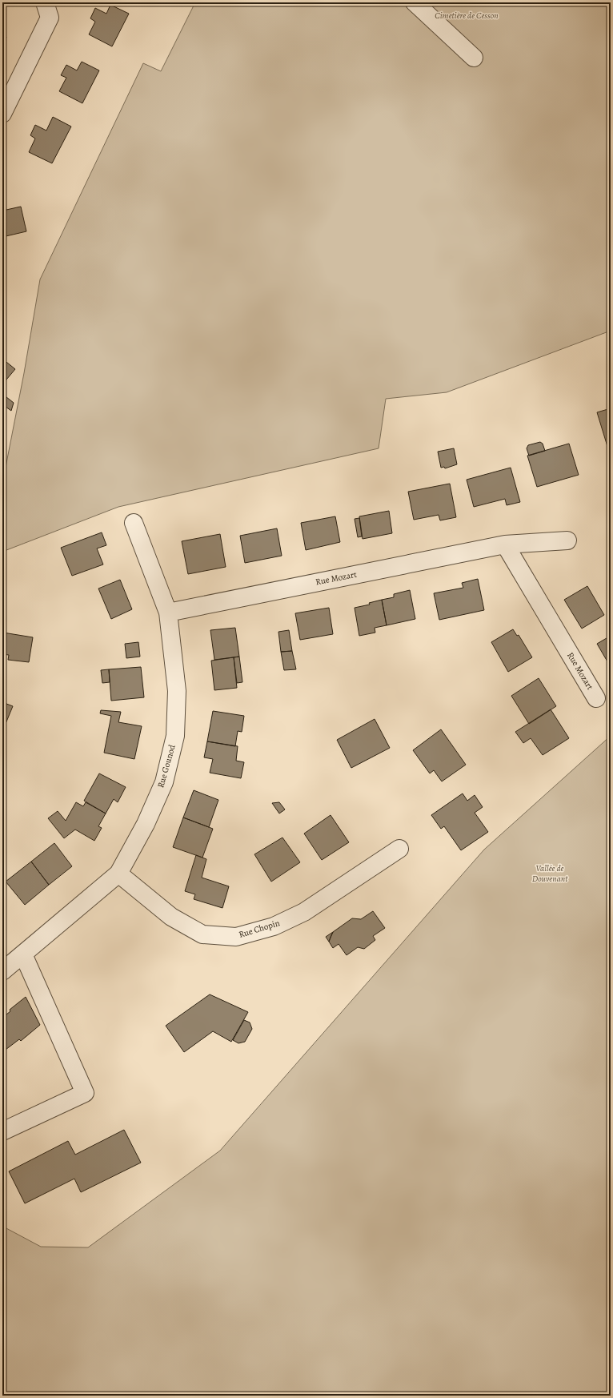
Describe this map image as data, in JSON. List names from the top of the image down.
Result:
{
  "streets": {
    "street": ["Rue Mozart", "Rue Gounod", "Rue Chopin"]
  },
  "crossings": [
    ["Rue Mozart", "Rue Gounod"],
    ["Rue Gounod", "Rue Chopin"]
  ],
  "parks": ["Cimetière de Cesson", "Vallée de Douvenant"]
}
